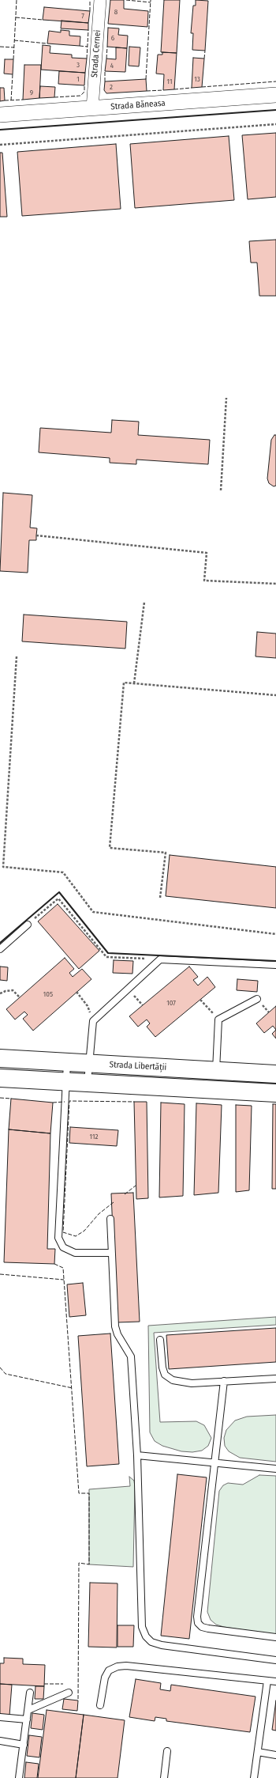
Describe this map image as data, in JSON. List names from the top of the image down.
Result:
{
  "streets": {
    "main road": ["Strada Libertății"],
    "street": ["Strada Cernei", "Strada Băneasa"]
  },
  "crossings": [
    ["Strada Cernei", "Strada Băneasa"]
  ],
  "house_numbers": [
    "8",
    "7",
    "6",
    "3",
    "4",
    "1",
    "13",
    "11",
    "2",
    "9",
    "105",
    "107",
    "112"
  ]
}
